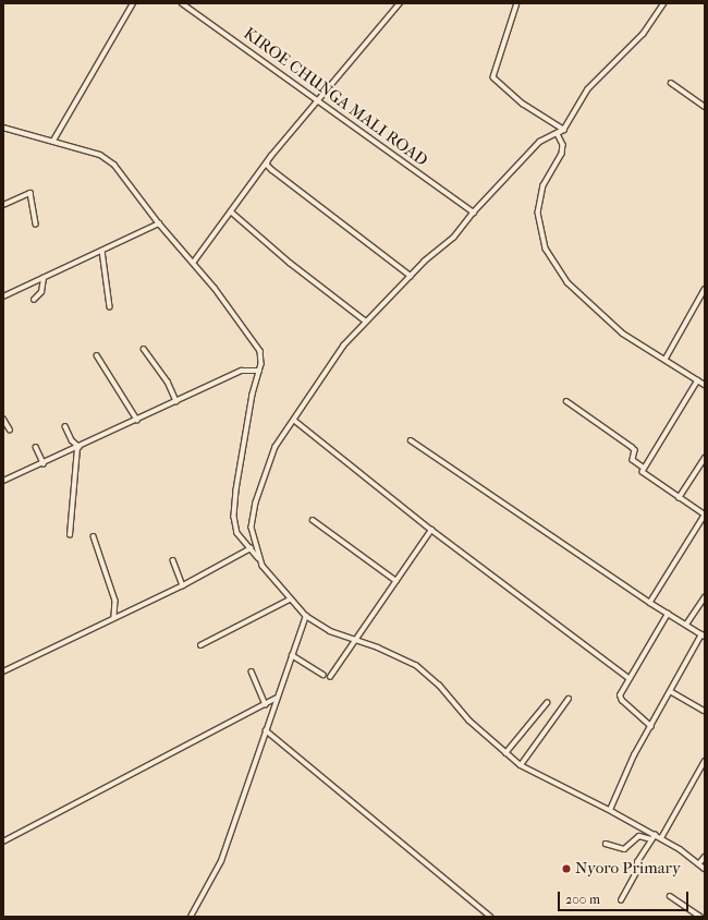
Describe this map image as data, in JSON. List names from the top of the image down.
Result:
{
  "streets": {
    "street": ["KIROE CHUNGA MALI ROAD"]
  },
  "places": ["Nyoro Primary"],
  "scale_bar": "200 m"
}
